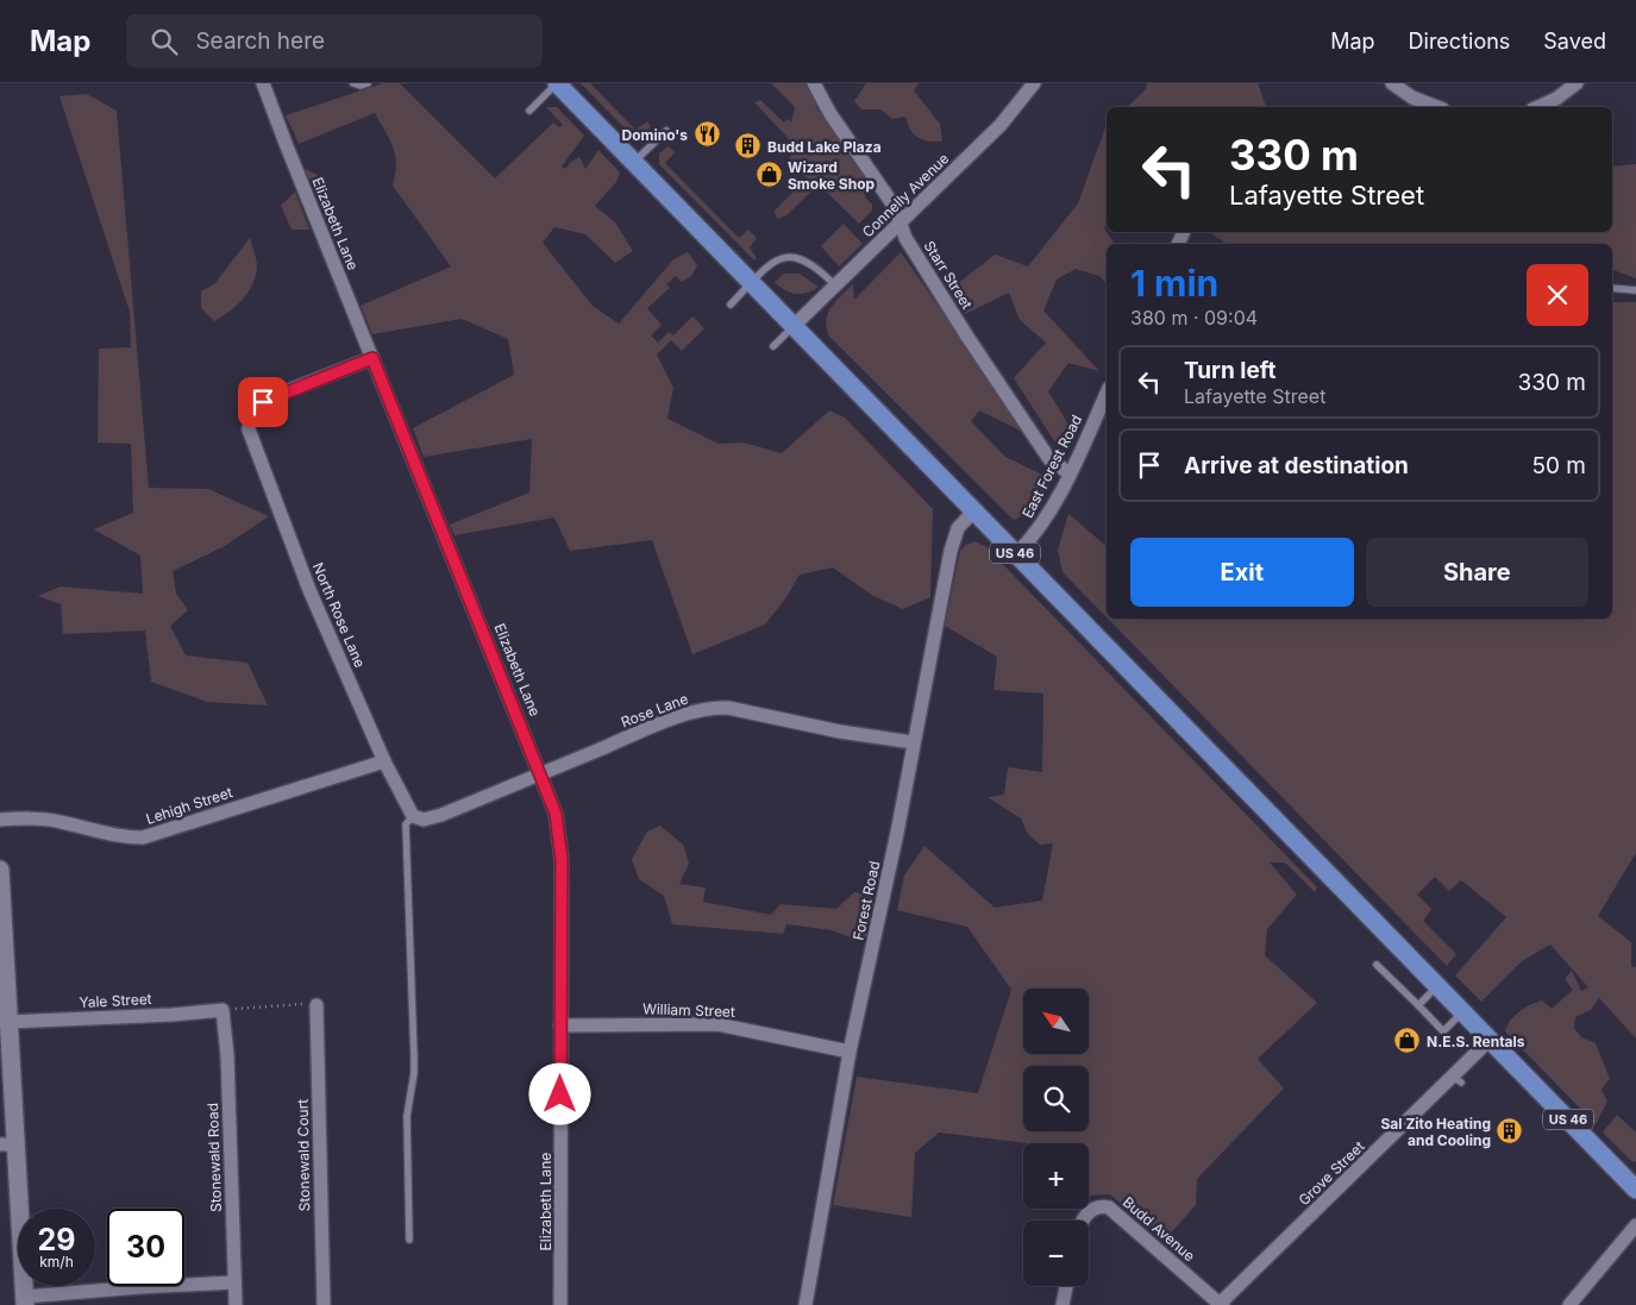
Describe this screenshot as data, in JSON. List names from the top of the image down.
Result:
{
  "streets": {
    "main road": ["US 46"],
    "street": [
      "Connelly Avenue",
      "Elizabeth Lane",
      "Starr Street",
      "East Forest Road",
      "North Rose Lane",
      "Rose Lane",
      "Lehigh Street",
      "Forest Road",
      "Yale Street",
      "William Street",
      "Stonewald Court",
      "Stonewald Road",
      "Grove Street",
      "Budd Avenue"
    ]
  },
  "crossings": [
    ["Connelly Avenue", "Starr Street"],
    ["Connelly Avenue", "US 46"],
    ["Elizabeth Lane", "North Rose Lane"],
    ["Elizabeth Lane", "Rose Lane"],
    ["Elizabeth Lane", "William Street"],
    ["Starr Street", "East Forest Road"],
    ["East Forest Road", "US 46"],
    ["US 46", "Forest Road"],
    ["US 46", "Grove Street"],
    ["North Rose Lane", "Rose Lane"],
    ["North Rose Lane", "Lehigh Street"],
    ["Rose Lane", "Forest Road"],
    ["Forest Road", "William Street"],
    ["Yale Street", "Stonewald Road"],
    ["Grove Street", "Budd Avenue"]
  ],
  "places": {
    "restaurant": ["Domino's"],
    "building": ["Budd Lake Plaza", "Sal Zito Heating and Cooling"],
    "shop": ["Wizard Smoke Shop", "N.E.S. Rentals"]
  },
  "north": "top left",
  "page": {
    "header": "Map",
    "search": "Search here",
    "nav": ["Map", "Directions", "Saved"],
    "turn": ["330 m", "Lafayette Street"],
    "heading": ["1 min", "380 m · 09:04"],
    "list": [
      {
        "name": "Turn left",
        "note": "Lafayette Street",
        "value": "330 m"
      },
      {
        "name": "Arrive at destination",
        "value": "50 m"
      }
    ],
    "buttons": ["Exit", "Share"],
    "map_buttons": ["+", "−"],
    "speed": "29 km/h",
    "limit": "30"
  }
}
